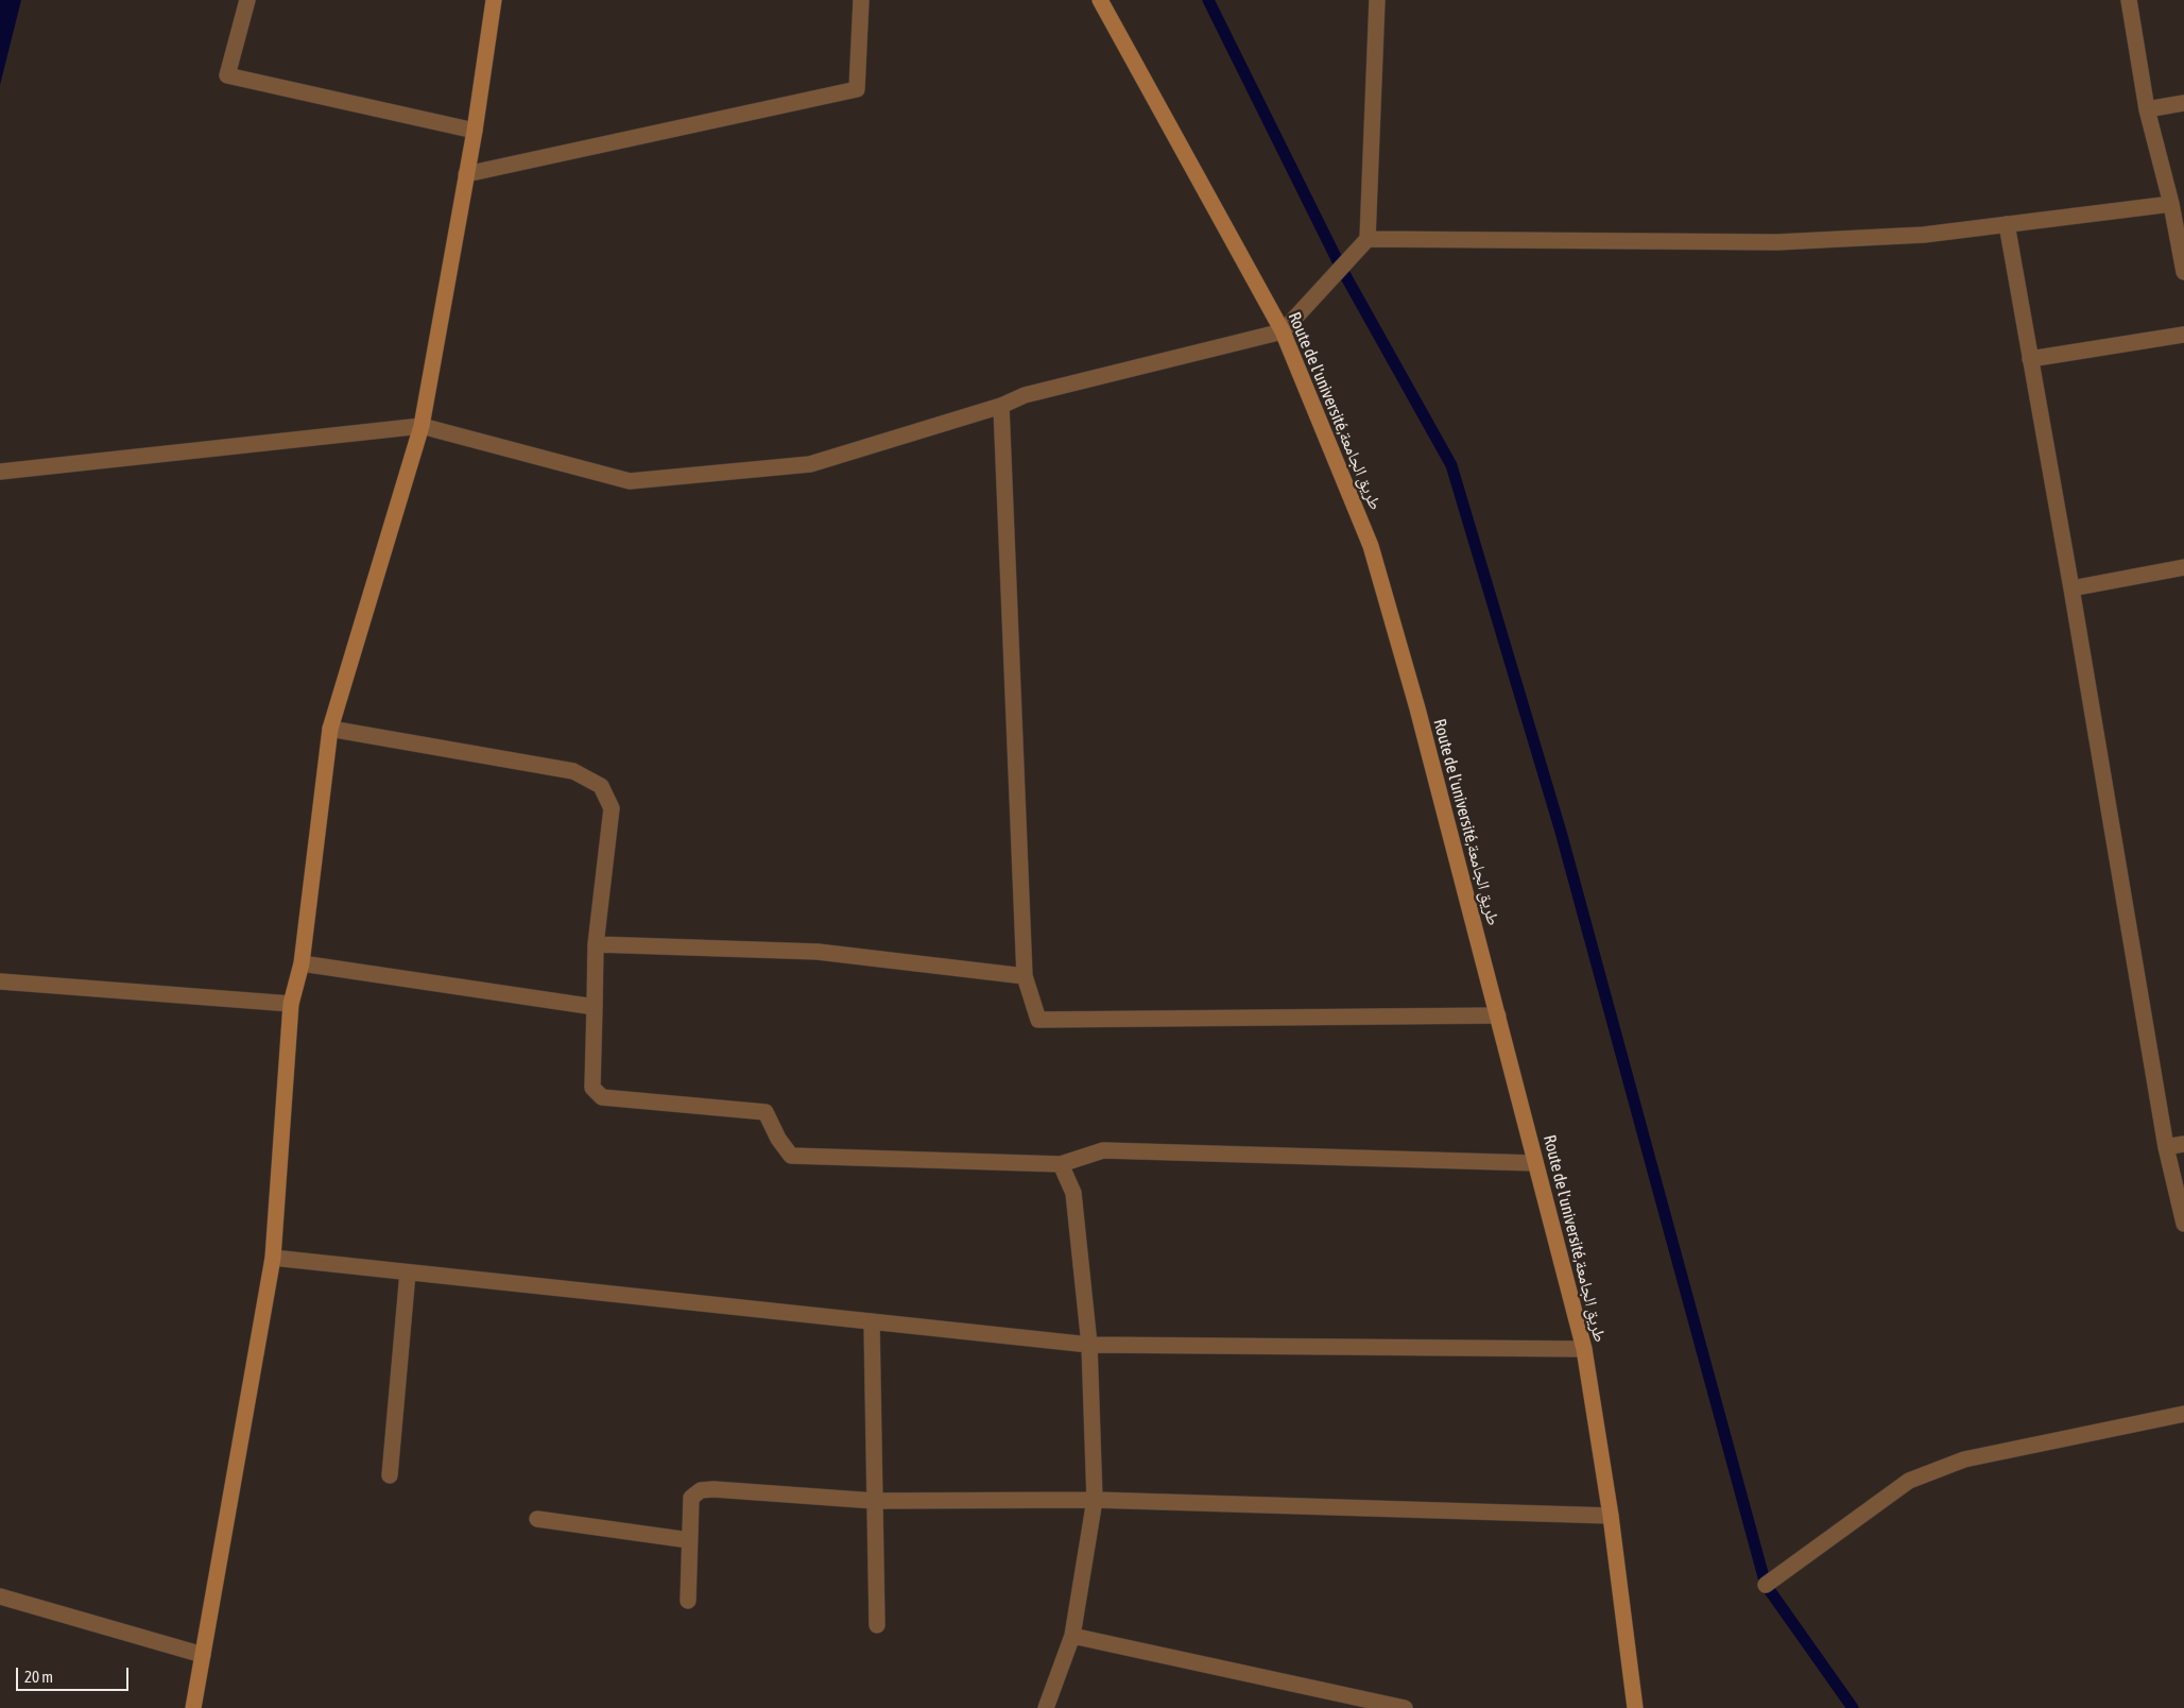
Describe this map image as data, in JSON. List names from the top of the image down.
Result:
{
  "streets": {
    "street": ["Route de l'université,طريق الجامعة"]
  },
  "scale_bar": "20 m"
}
